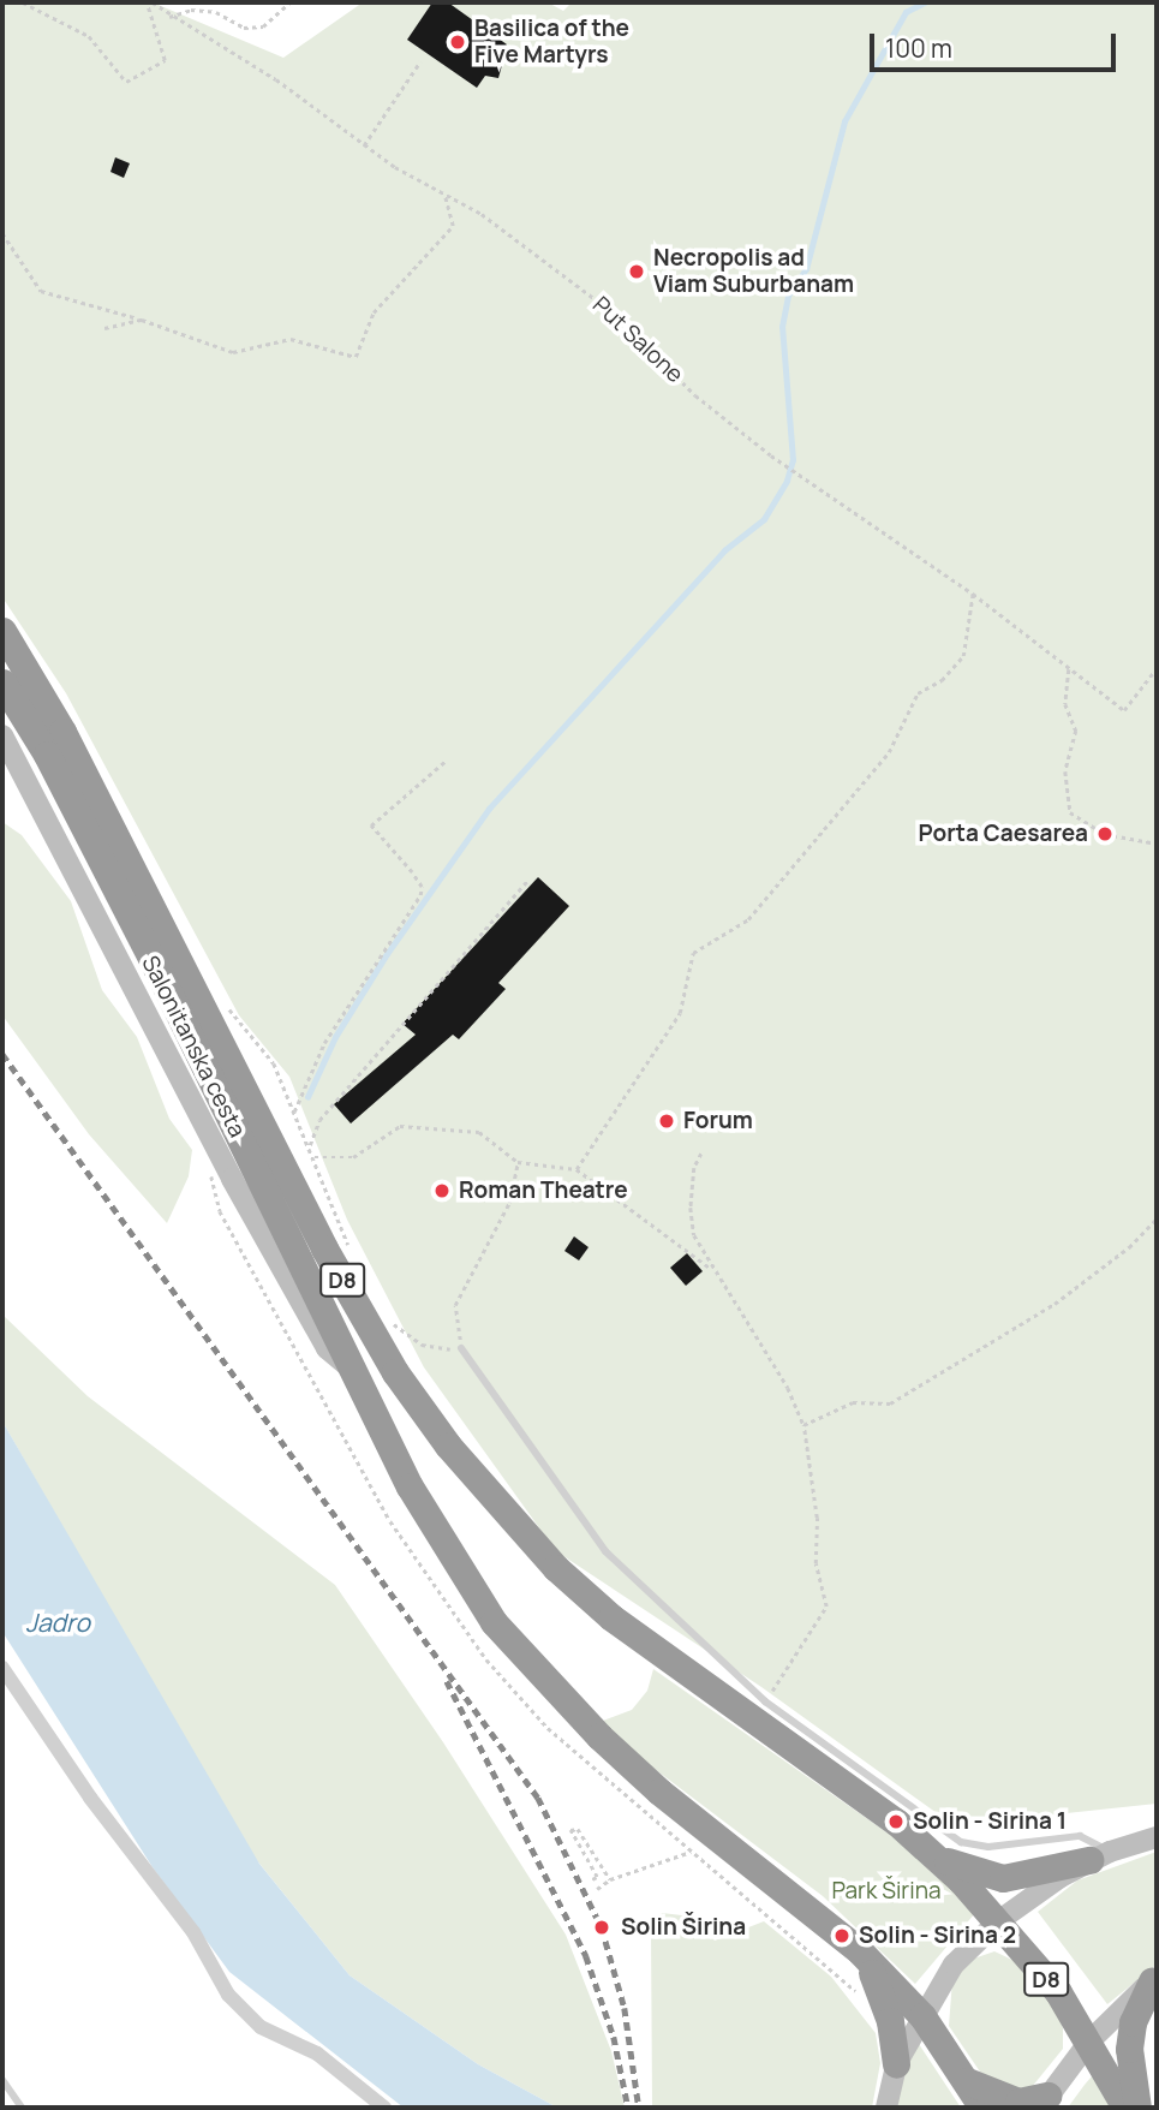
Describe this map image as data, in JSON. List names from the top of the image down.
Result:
{
  "streets": {
    "highway": ["D8"],
    "main road": ["Salonitanska cesta"],
    "path": ["Put Salone"]
  },
  "crossings": [
    ["Salonitanska cesta", "D8"]
  ],
  "water": ["Jadro"],
  "parks": ["Park Širina"],
  "places": [
    "Basilica of the Five Martyrs",
    "Necropolis ad Viam Suburbanam",
    "Porta Caesarea",
    "Forum",
    "Roman Theatre",
    "Solin - Sirina 1",
    "Solin Širina",
    "Solin - Sirina 2"
  ],
  "scale_bar": "100 m"
}
